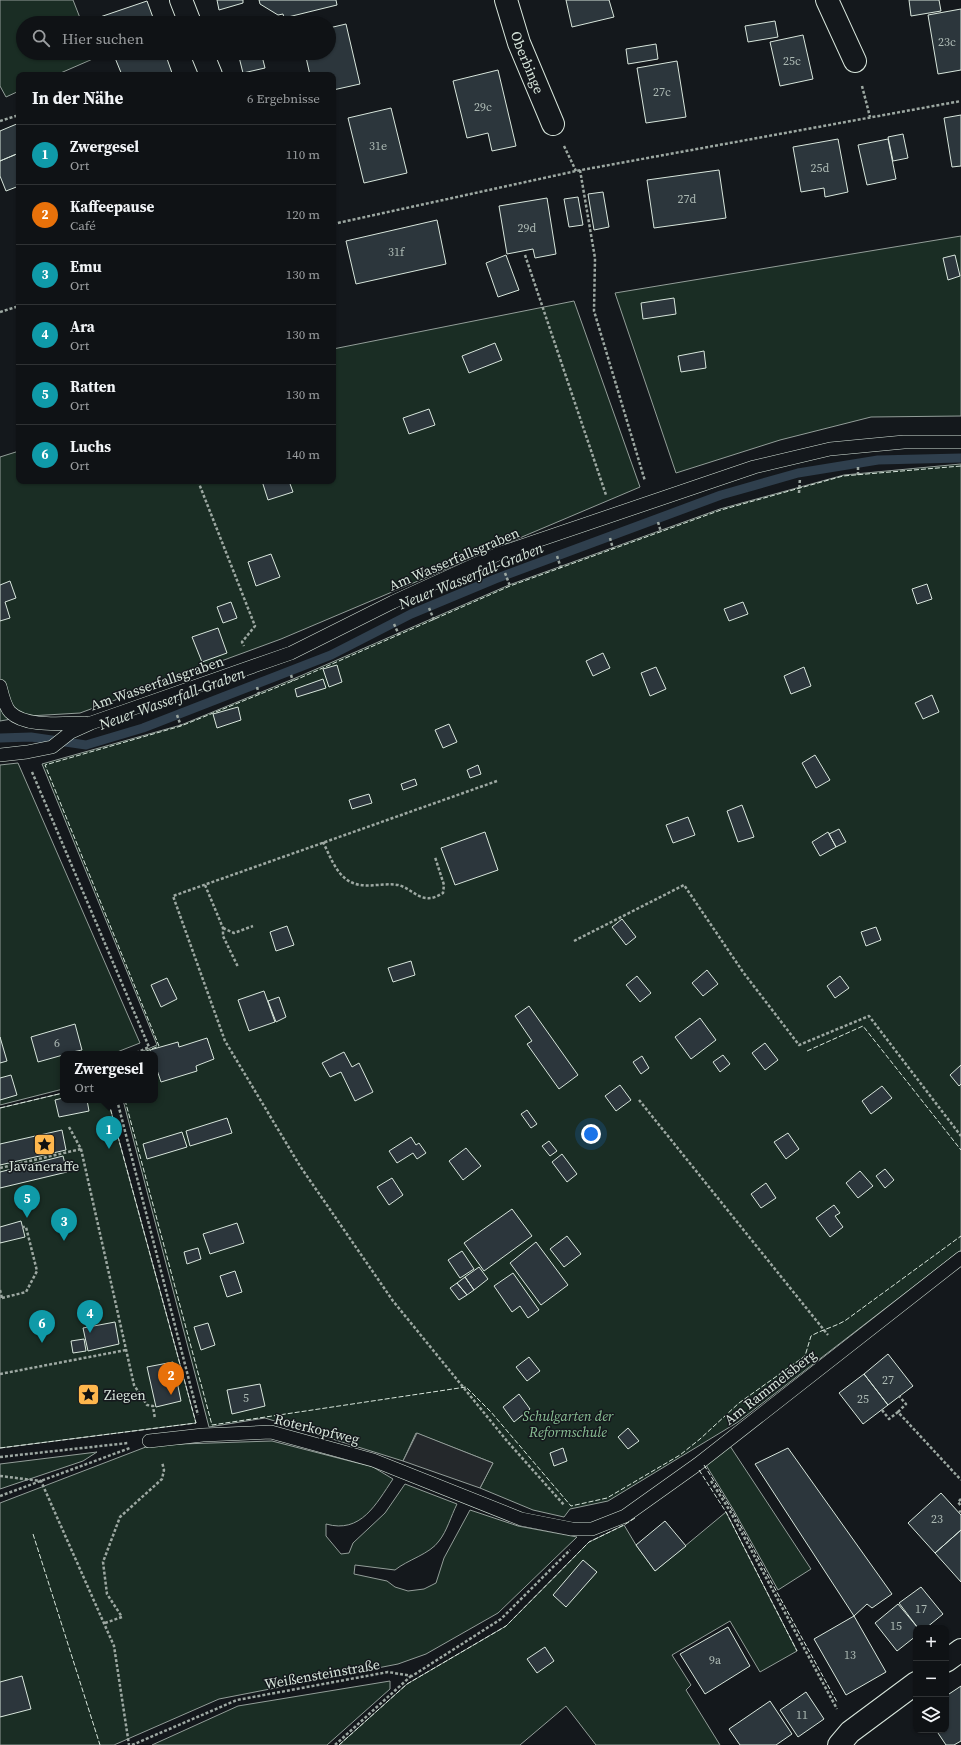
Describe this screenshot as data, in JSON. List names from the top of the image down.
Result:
{
  "streets": {
    "street": ["Oberbinge"],
    "lane": ["Am Wasserfallsgraben", "Am Rammelsberg", "Roterkopfweg"],
    "path": ["Weißensteinstraße"]
  },
  "crossings": [
    ["Am Rammelsberg", "Roterkopfweg"]
  ],
  "water": ["Neuer Wasserfall-Graben"],
  "parks": ["Schulgarten der Reformschule"],
  "places": {
    "place": ["Javaneraffe", "Ziegen"]
  },
  "house_numbers": [
    "23c",
    "25c",
    "27c",
    "29c",
    "31e",
    "25d",
    "27d",
    "29d",
    "31f",
    "6",
    "27",
    "5",
    "25",
    "23",
    "17",
    "15",
    "13",
    "9a",
    "11"
  ],
  "page": {
    "search": "Hier suchen",
    "heading": ["In der Nähe", "6 Ergebnisse"],
    "list": [
      {
        "mark": "1",
        "name": "Zwergesel",
        "note": "Ort",
        "value": "110 m"
      },
      {
        "mark": "2",
        "name": "Kaffeepause",
        "note": "Café",
        "value": "120 m"
      },
      {
        "mark": "3",
        "name": "Emu",
        "note": "Ort",
        "value": "130 m"
      },
      {
        "mark": "4",
        "name": "Ara",
        "note": "Ort",
        "value": "130 m"
      },
      {
        "mark": "5",
        "name": "Ratten",
        "note": "Ort",
        "value": "130 m"
      },
      {
        "mark": "6",
        "name": "Luchs",
        "note": "Ort",
        "value": "140 m"
      }
    ],
    "popup": ["Zwergesel", "Ort"],
    "pins": [
      "1",
      "5",
      "3",
      "4",
      "6",
      "2"
    ],
    "map_buttons": ["+", "−"]
  }
}
